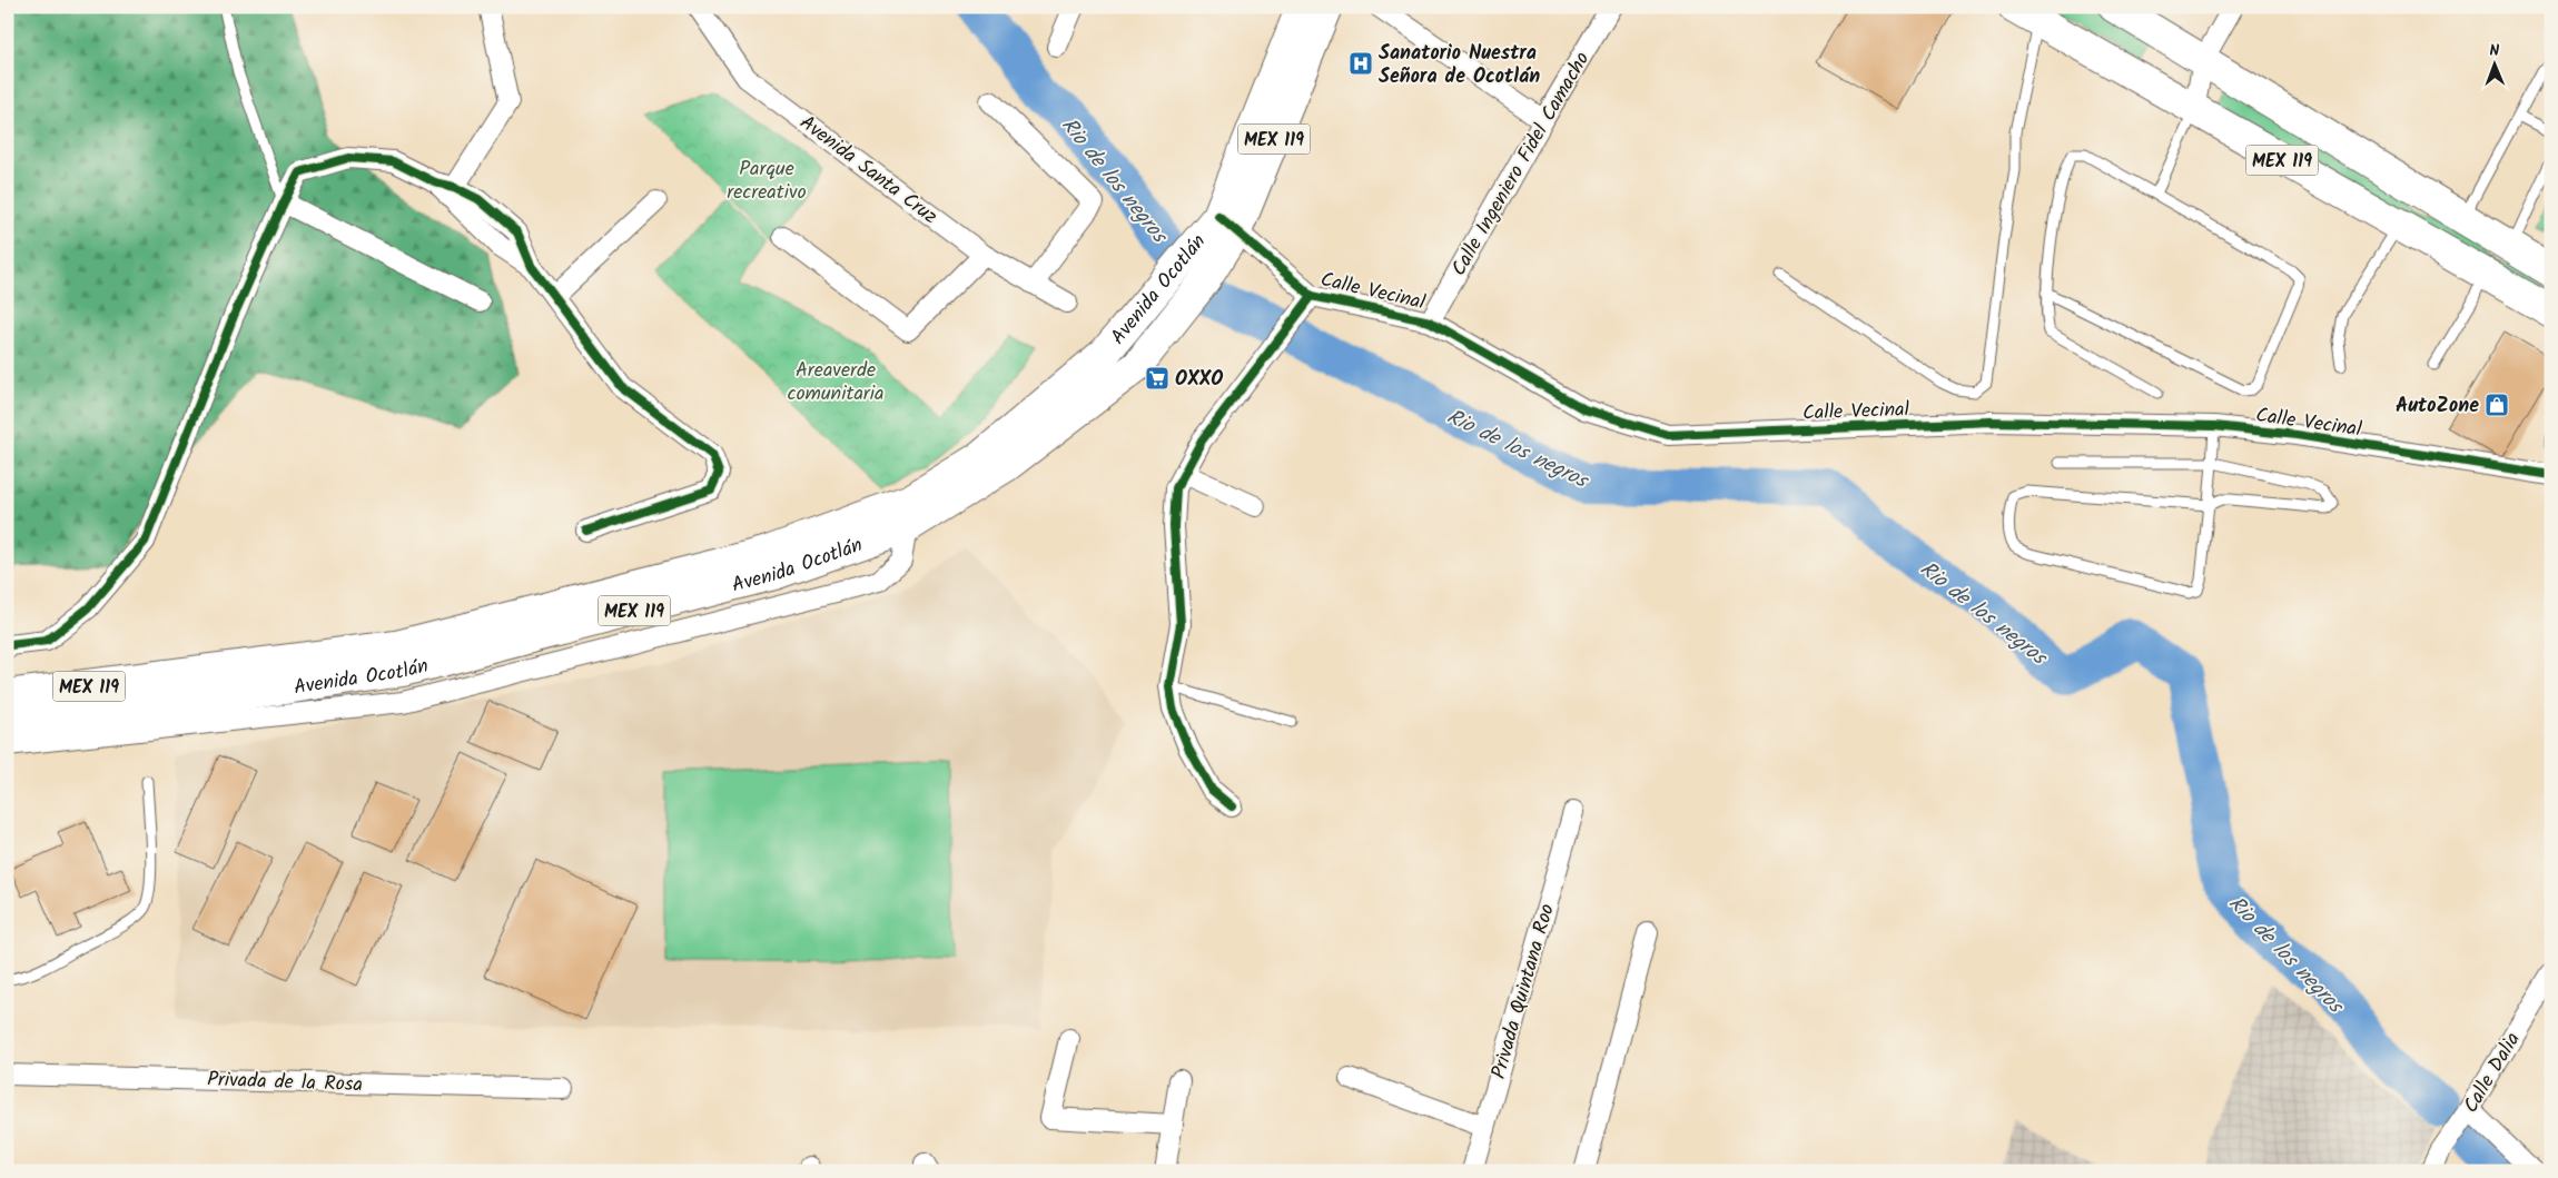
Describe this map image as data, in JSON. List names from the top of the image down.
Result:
{
  "streets": {
    "main road": ["MEX 119", "Avenida Ocotlán"],
    "street": [
      "Calle Ingeniero Fidel Camacho",
      "Avenida Santa Cruz",
      "Calle Vecinal",
      "Privada Quintana Roo",
      "Calle Dalia",
      "Privada de la Rosa"
    ]
  },
  "crossings": [
    ["Calle Ingeniero Fidel Camacho", "Calle Vecinal"],
    ["Avenida Ocotlán", "Calle Vecinal"]
  ],
  "water": ["Rio de los negros"],
  "parks": ["Parque recreativo", "Areaverde comunitaria"],
  "places": {
    "hospital": ["Sanatorio Nuestra Señora de Ocotlán"],
    "supermarket": ["OXXO"],
    "shop": ["AutoZone"]
  },
  "north": "top"
}
